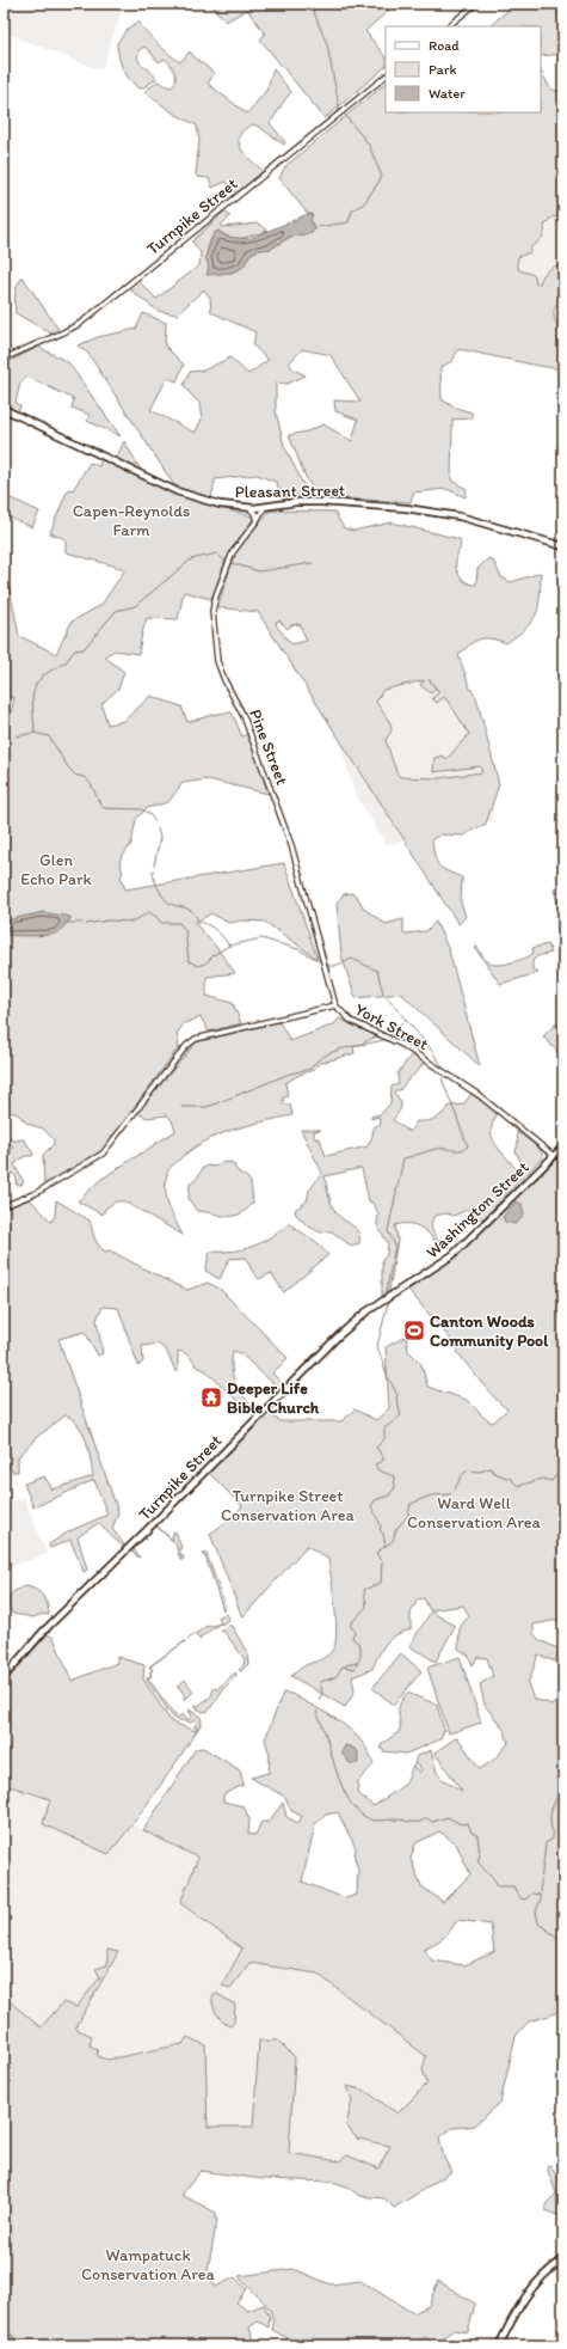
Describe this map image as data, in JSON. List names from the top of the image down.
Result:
{
  "streets": {
    "main road": ["Turnpike Street", "Pleasant Street", "Washington Street"],
    "street": ["Pine Street", "York Street"]
  },
  "crossings": [
    ["Turnpike Street", "Washington Street"],
    ["Pleasant Street", "Pine Street"],
    ["Pine Street", "York Street"],
    ["York Street", "Washington Street"]
  ],
  "parks": [
    "Capen-Reynolds Farm",
    "Glen Echo Park",
    "Turnpike Street Conservation Area",
    "Ward Well Conservation Area",
    "Wampatuck Conservation Area"
  ],
  "places": {
    "sports": ["Canton Woods Community Pool"],
    "temple": ["Deeper Life Bible Church"]
  },
  "legend": ["Road", "Park", "Water"]
}
